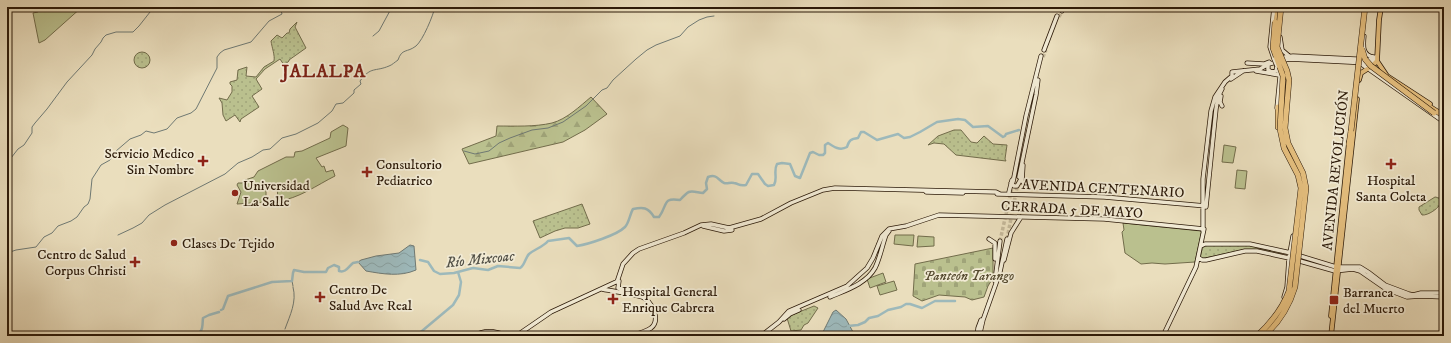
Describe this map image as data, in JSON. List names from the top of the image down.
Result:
{
  "streets": {
    "main road": ["AVENIDA REVOLUCIÓN", "AVENIDA CENTENARIO", "CERRADA 5 DE MAYO"]
  },
  "districts": ["JALALPA"],
  "water": ["Río Mixcoac"],
  "parks": ["Panteón Tarango"],
  "places": {
    "health": [
      "Servicio Medico Sin Nombre",
      "Hospital Santa Coleta",
      "Consultorio Pediatrico",
      "Centro de Salud Corpus Christi",
      "Centro De Salud Ave Real",
      "Hospital General Enrique Cabrera"
    ],
    "other": ["Universidad La Salle", "Clases De Tejido"],
    "transit": ["Barranca del Muerto"]
  }
}
